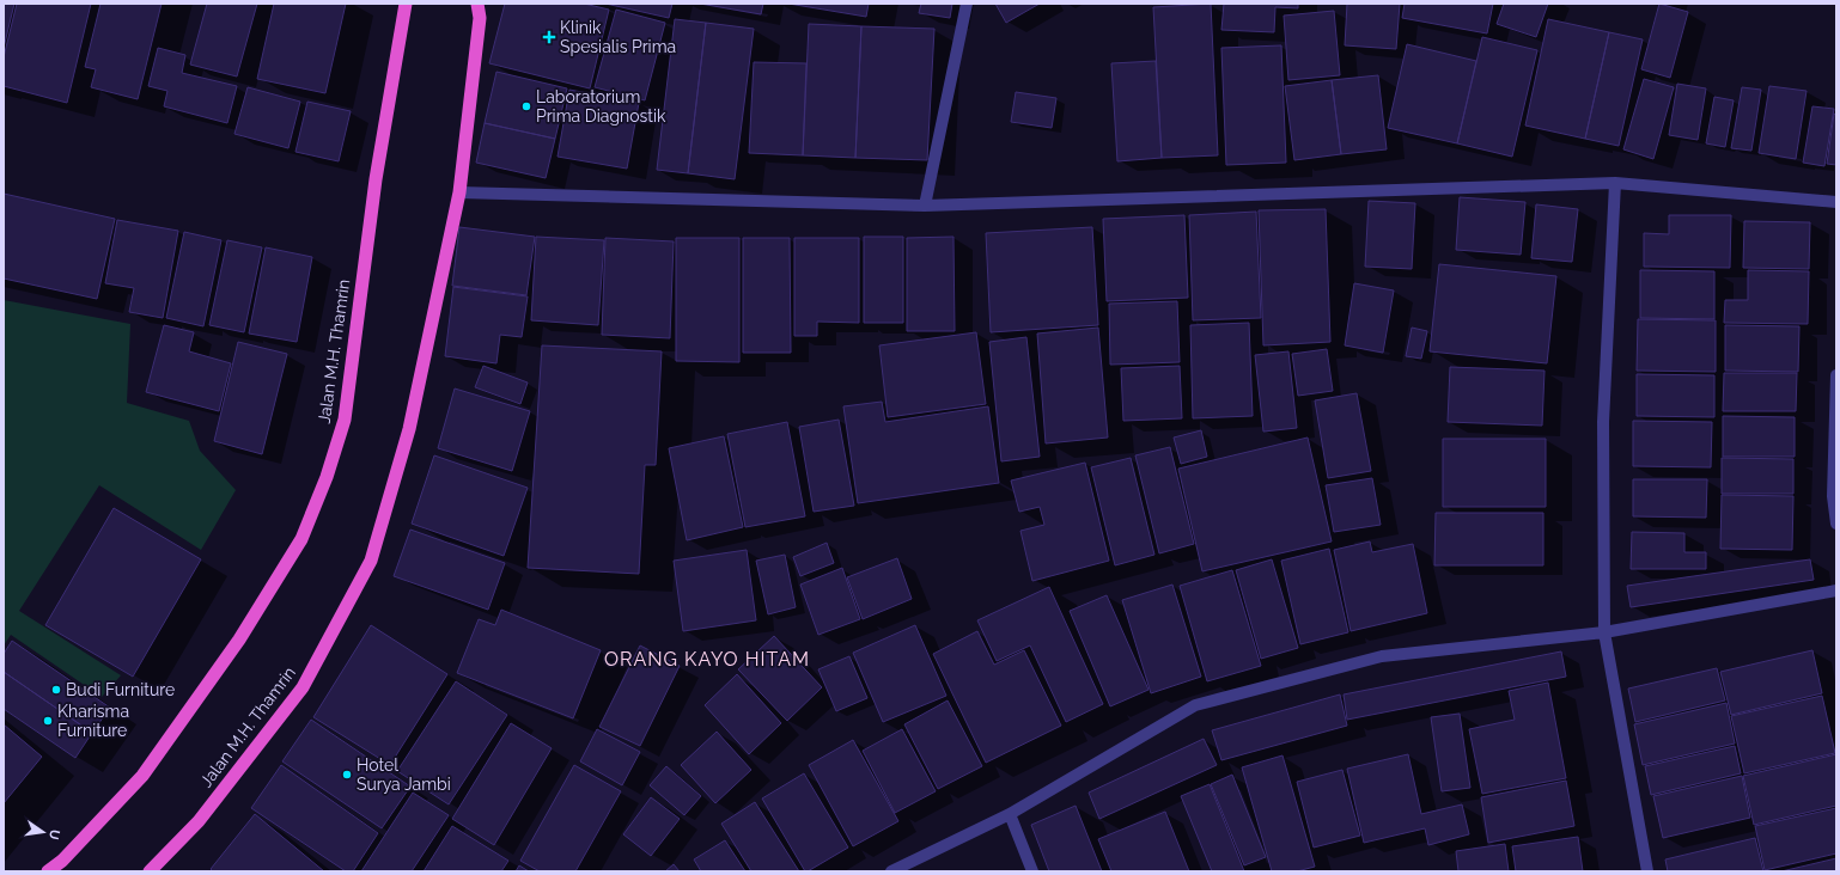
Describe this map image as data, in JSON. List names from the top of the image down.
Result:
{
  "streets": {
    "highway": ["Jalan M.H. Thamrin"]
  },
  "districts": ["ORANG KAYO HITAM"],
  "places": {
    "health": ["Klinik Spesialis Prima"],
    "other": [
      "Laboratorium Prima Diagnostik",
      "Budi Furniture",
      "Kharisma Furniture",
      "Hotel Surya Jambi"
    ]
  },
  "north": "right"
}
